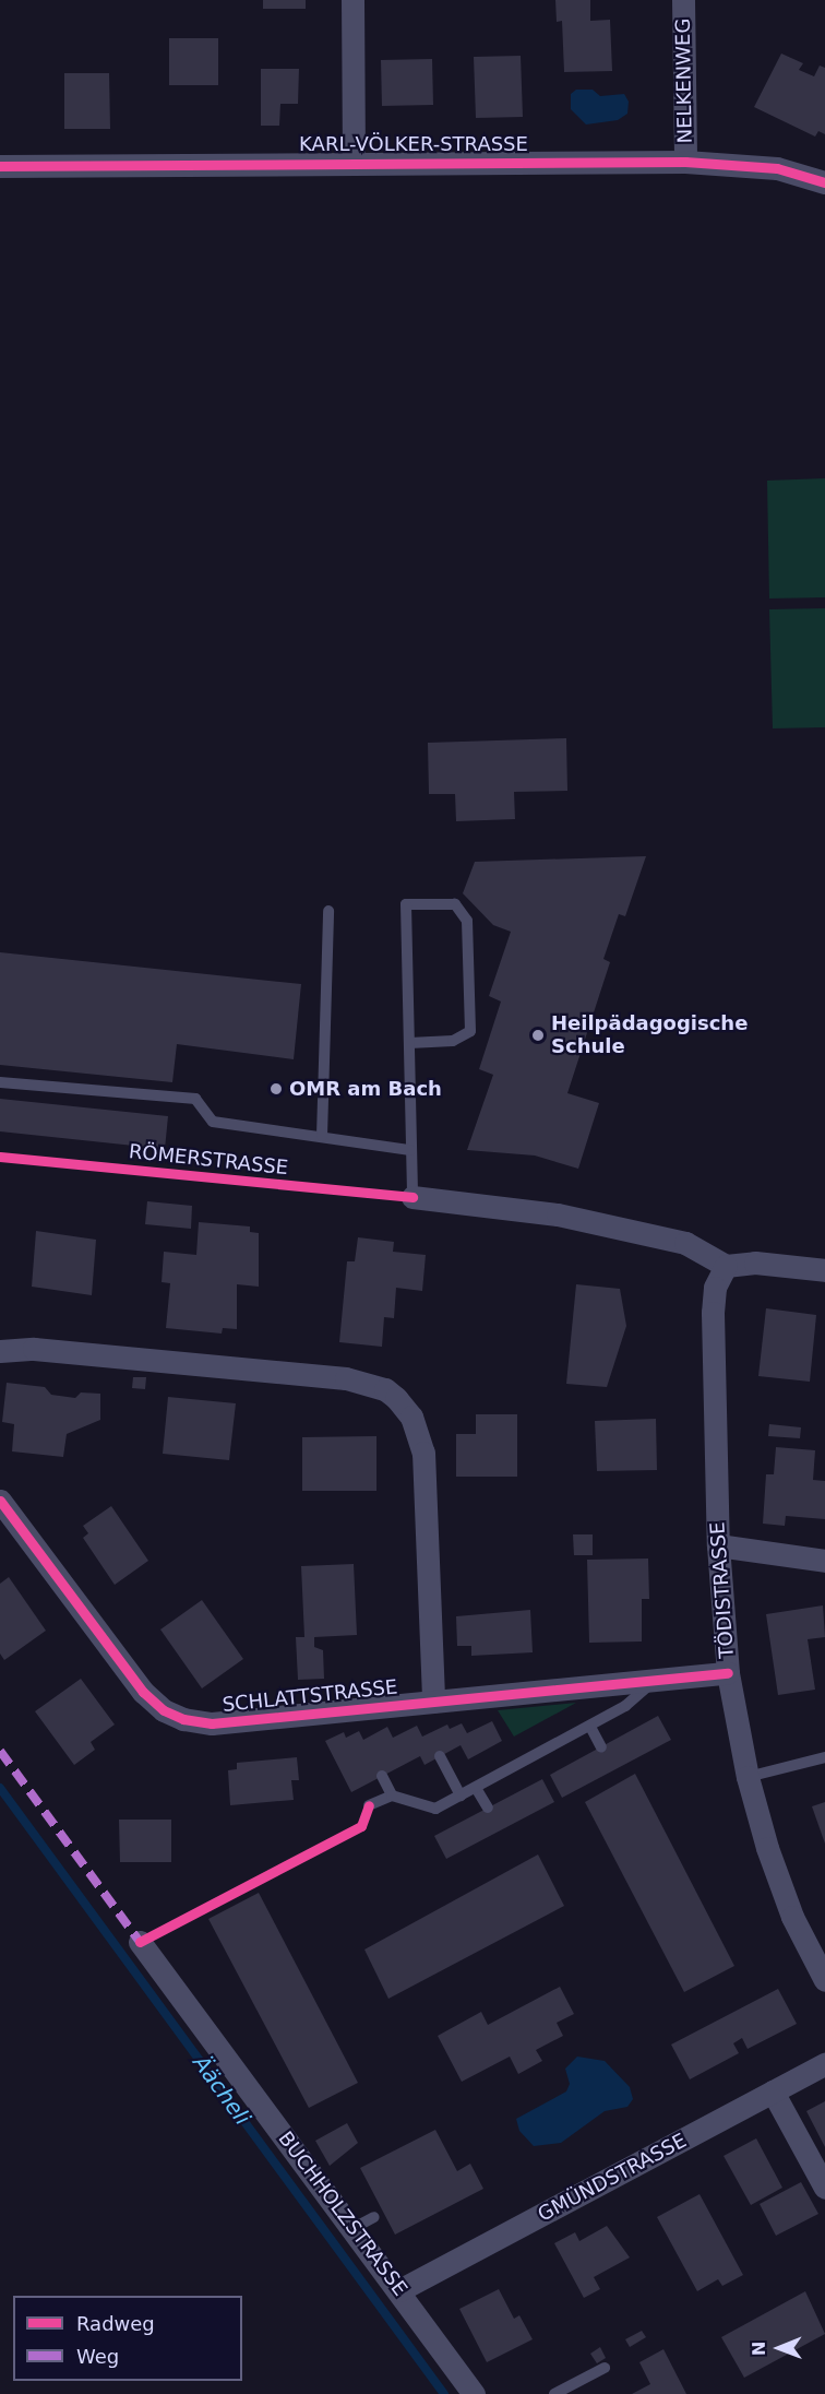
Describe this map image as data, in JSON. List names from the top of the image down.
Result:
{
  "streets": {
    "street": [
      "NELKENWEG",
      "KARL-VÖLKER-STRASSE",
      "TÖDISTRASSE",
      "SCHLATTSTRASSE",
      "GMÜNDSTRASSE",
      "BUCHHOLZSTRASSE"
    ],
    "cycle path": ["RÖMERSTRASSE"]
  },
  "crossings": [
    ["NELKENWEG", "KARL-VÖLKER-STRASSE"],
    ["TÖDISTRASSE", "SCHLATTSTRASSE"],
    ["GMÜNDSTRASSE", "BUCHHOLZSTRASSE"]
  ],
  "water": ["Äächeli"],
  "places": ["Heilpädagogische Schule", "OMR am Bach"],
  "legend": ["Radweg", "Weg"],
  "north": "left"
}
